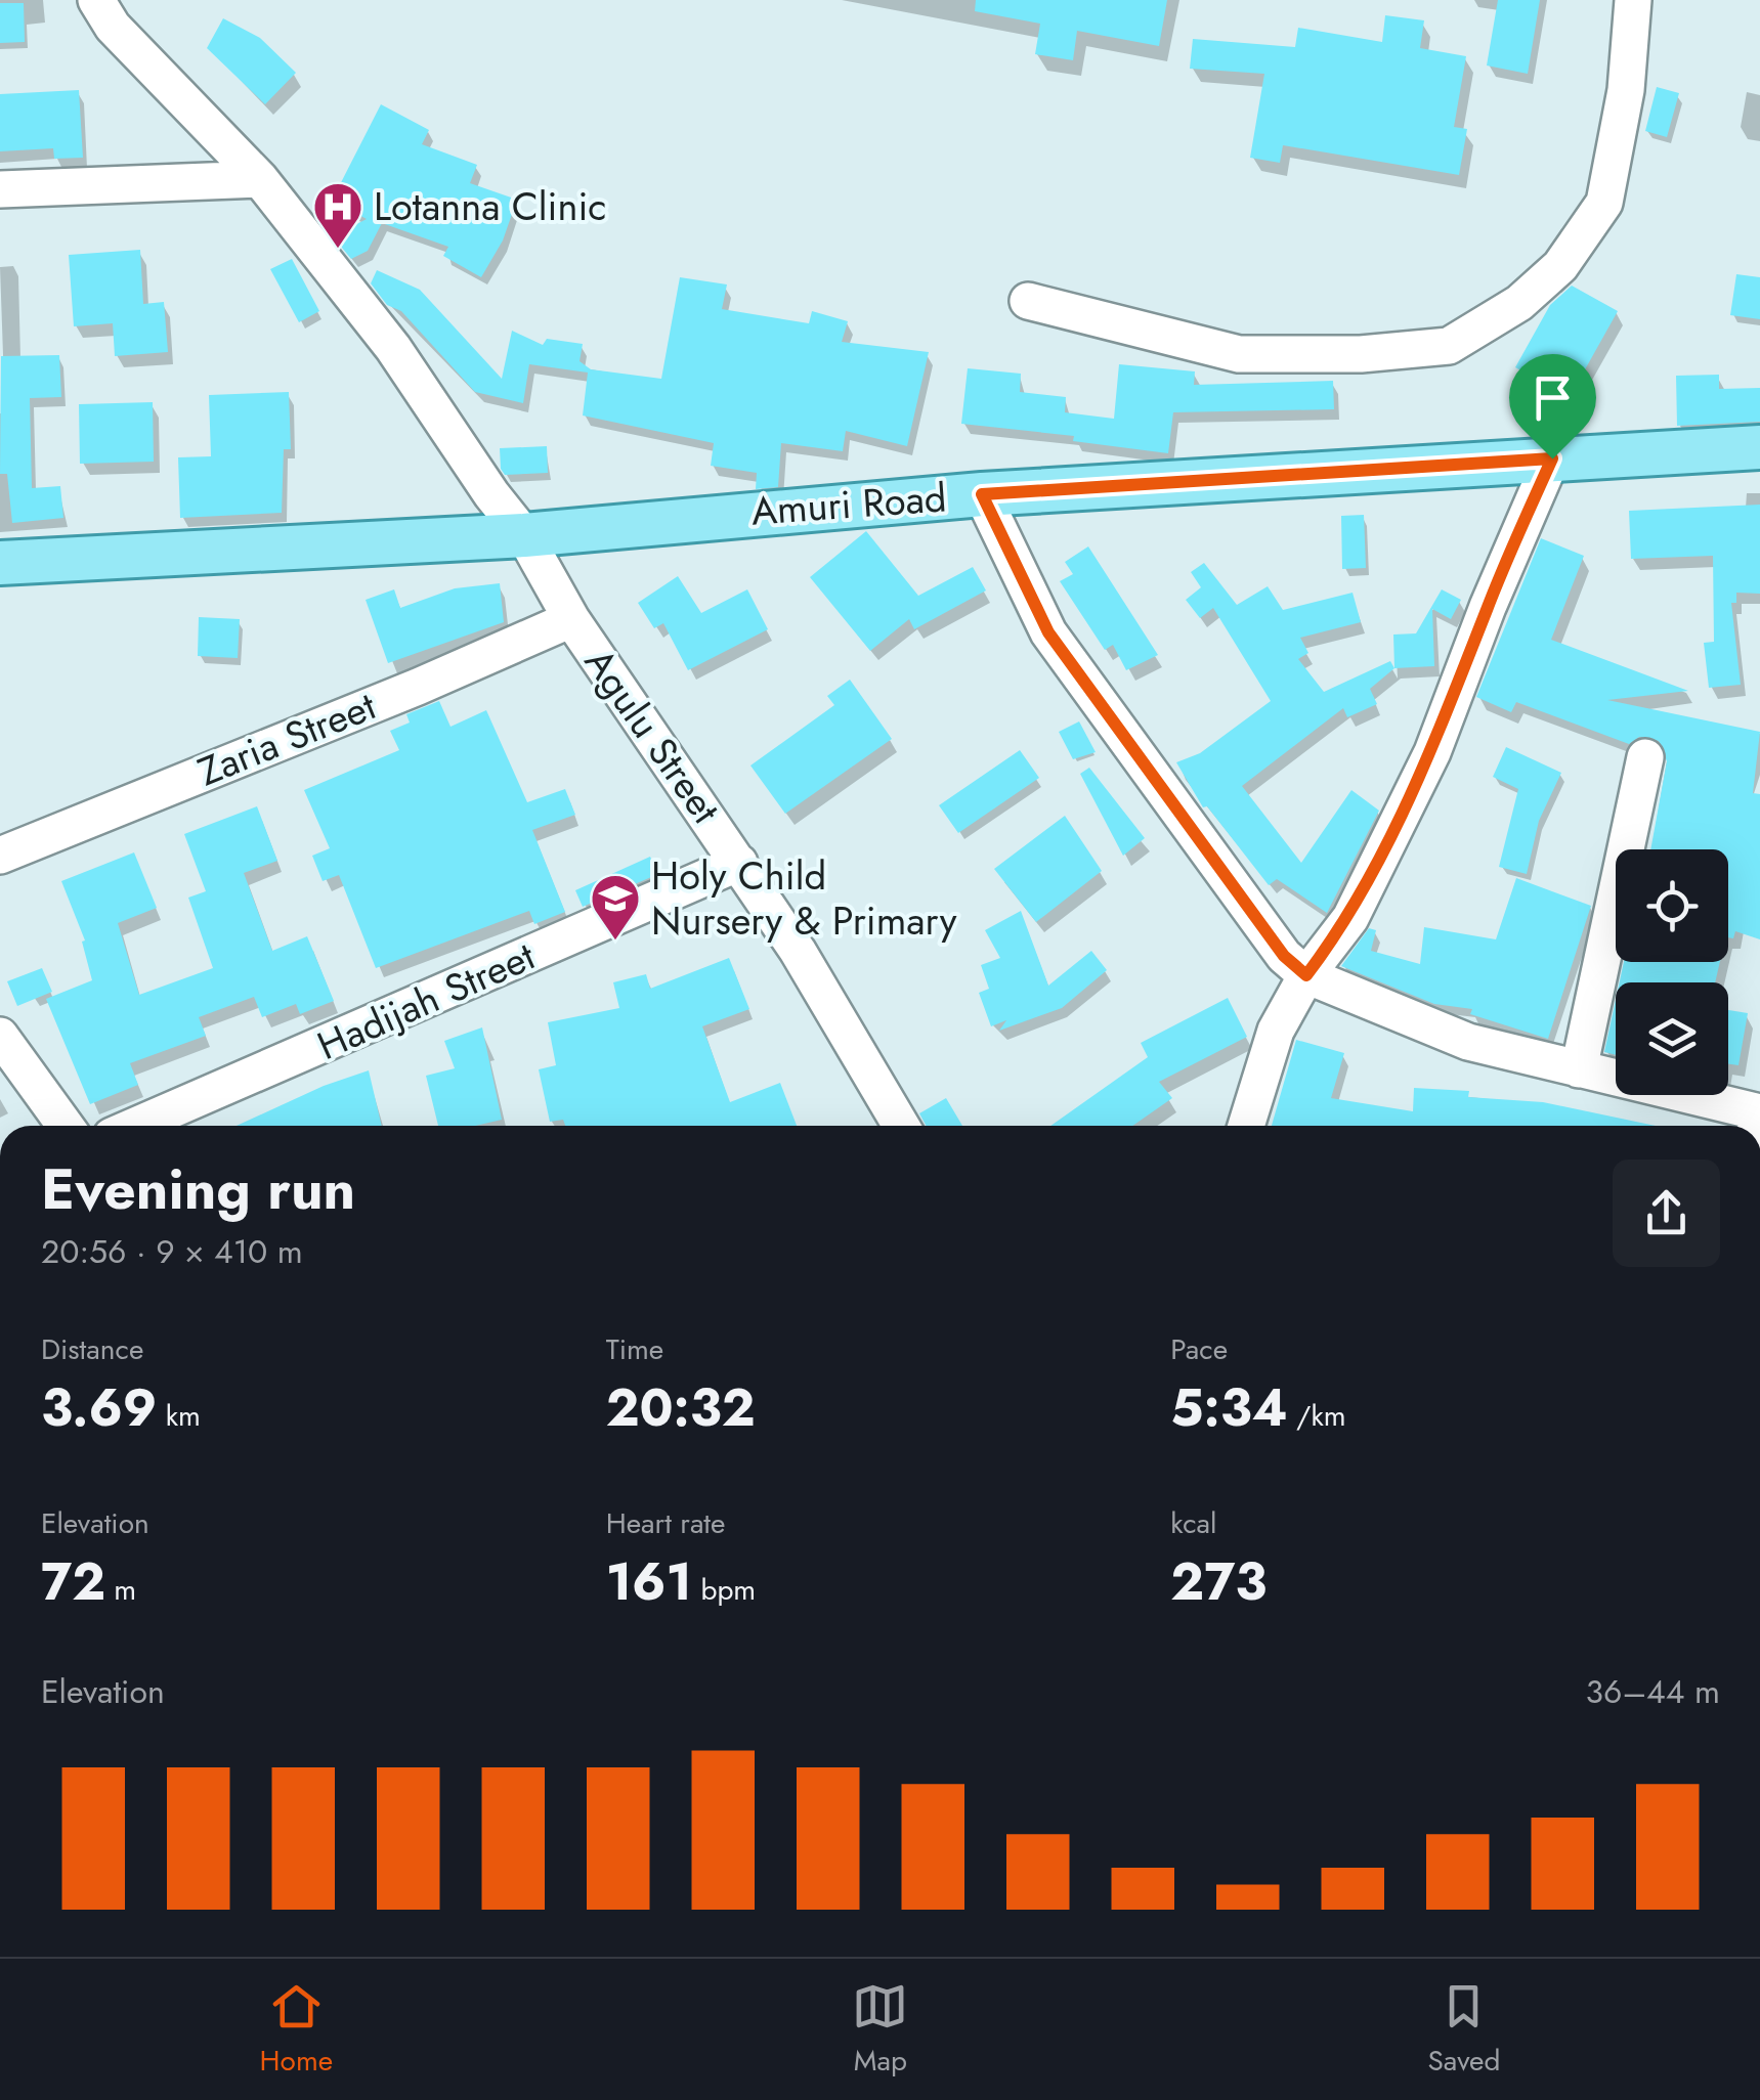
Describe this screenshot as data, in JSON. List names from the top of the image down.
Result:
{
  "streets": {
    "main road": ["Amuri Road"],
    "street": ["Agulu Street", "Zaria Street", "Hadijah Street"]
  },
  "crossings": [
    ["Amuri Road", "Agulu Street"],
    ["Agulu Street", "Zaria Street"],
    ["Agulu Street", "Hadijah Street"]
  ],
  "places": {
    "hospital": ["Lotanna Clinic"],
    "school or university": ["Holy Child Nursery & Primary"]
  },
  "page": {
    "heading": ["Evening run", "20:56 · 9 × 410 m"],
    "stats": [
      ["Distance", "3.69 km"],
      ["Time", "20:32"],
      ["Pace", "5:34 /km"],
      ["Elevation", "72 m"],
      ["Heart rate", "161 bpm"],
      ["kcal", "273"]
    ],
    "chart": ["Elevation", "36–44 m"],
    "tabs": ["Home", "Map", "Saved"]
  }
}
